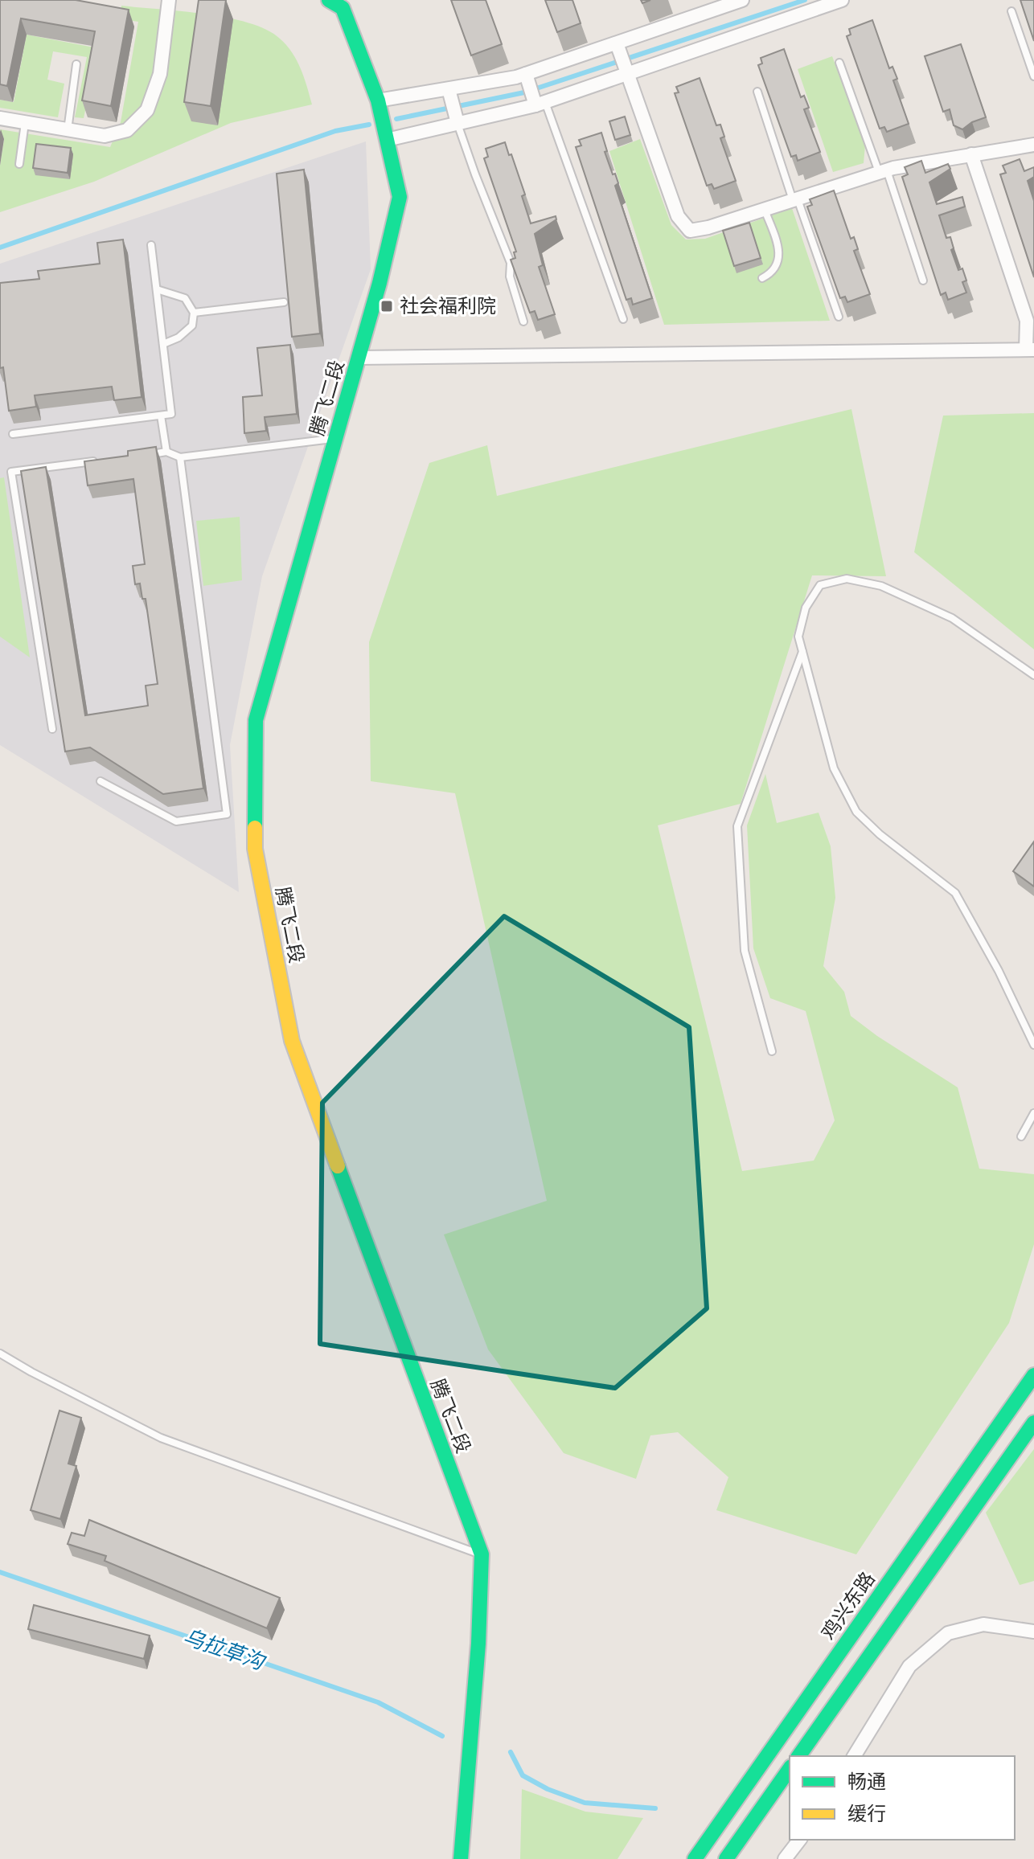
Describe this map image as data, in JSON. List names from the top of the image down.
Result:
{
  "streets": {
    "main road": ["腾飞二段", "鸡兴东路"]
  },
  "water": ["乌拉草沟"],
  "places": {
    "transit": ["社会福利院"]
  },
  "legend": ["畅通", "缓行"]
}
